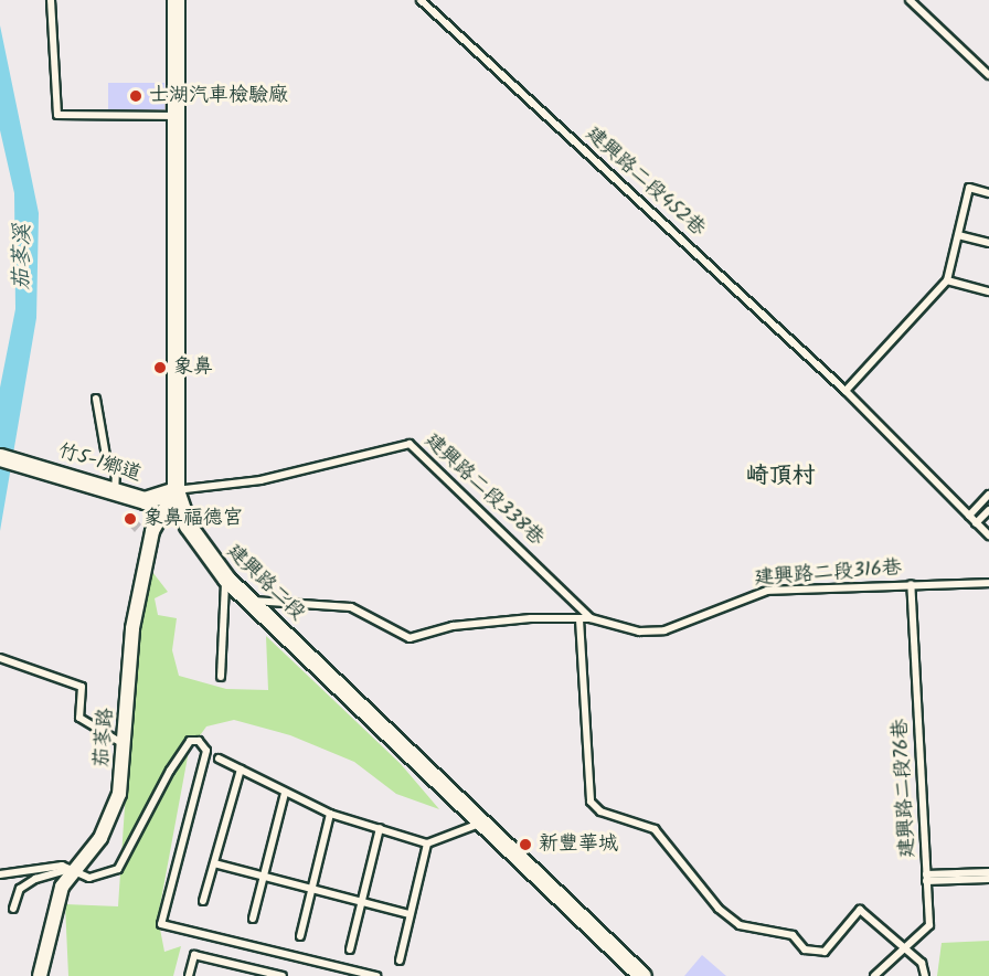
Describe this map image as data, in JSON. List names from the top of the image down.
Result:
{
  "streets": {
    "street": ["竹5-1鄉道", "建興路二段", "茄苳路"],
    "lane": [
      "建興路二段452巷",
      "建興路二段338巷",
      "建興路二段316巷",
      "建興路二段76巷"
    ]
  },
  "crossings": [
    ["竹5-1鄉道", "建興路二段338巷"],
    ["竹5-1鄉道", "建興路二段"],
    ["竹5-1鄉道", "茄苳路"],
    ["建興路二段338巷", "建興路二段316巷"],
    ["建興路二段338巷", "建興路二段"],
    ["建興路二段338巷", "茄苳路"],
    ["建興路二段316巷", "建興路二段"],
    ["建興路二段316巷", "建興路二段76巷"],
    ["建興路二段", "茄苳路"]
  ],
  "districts": ["崎頂村"],
  "water": ["茄苳溪"],
  "places": [
    "士湖汽車檢驗廠",
    "象鼻",
    "象鼻福德宮",
    "新豐華城"
  ]
}
